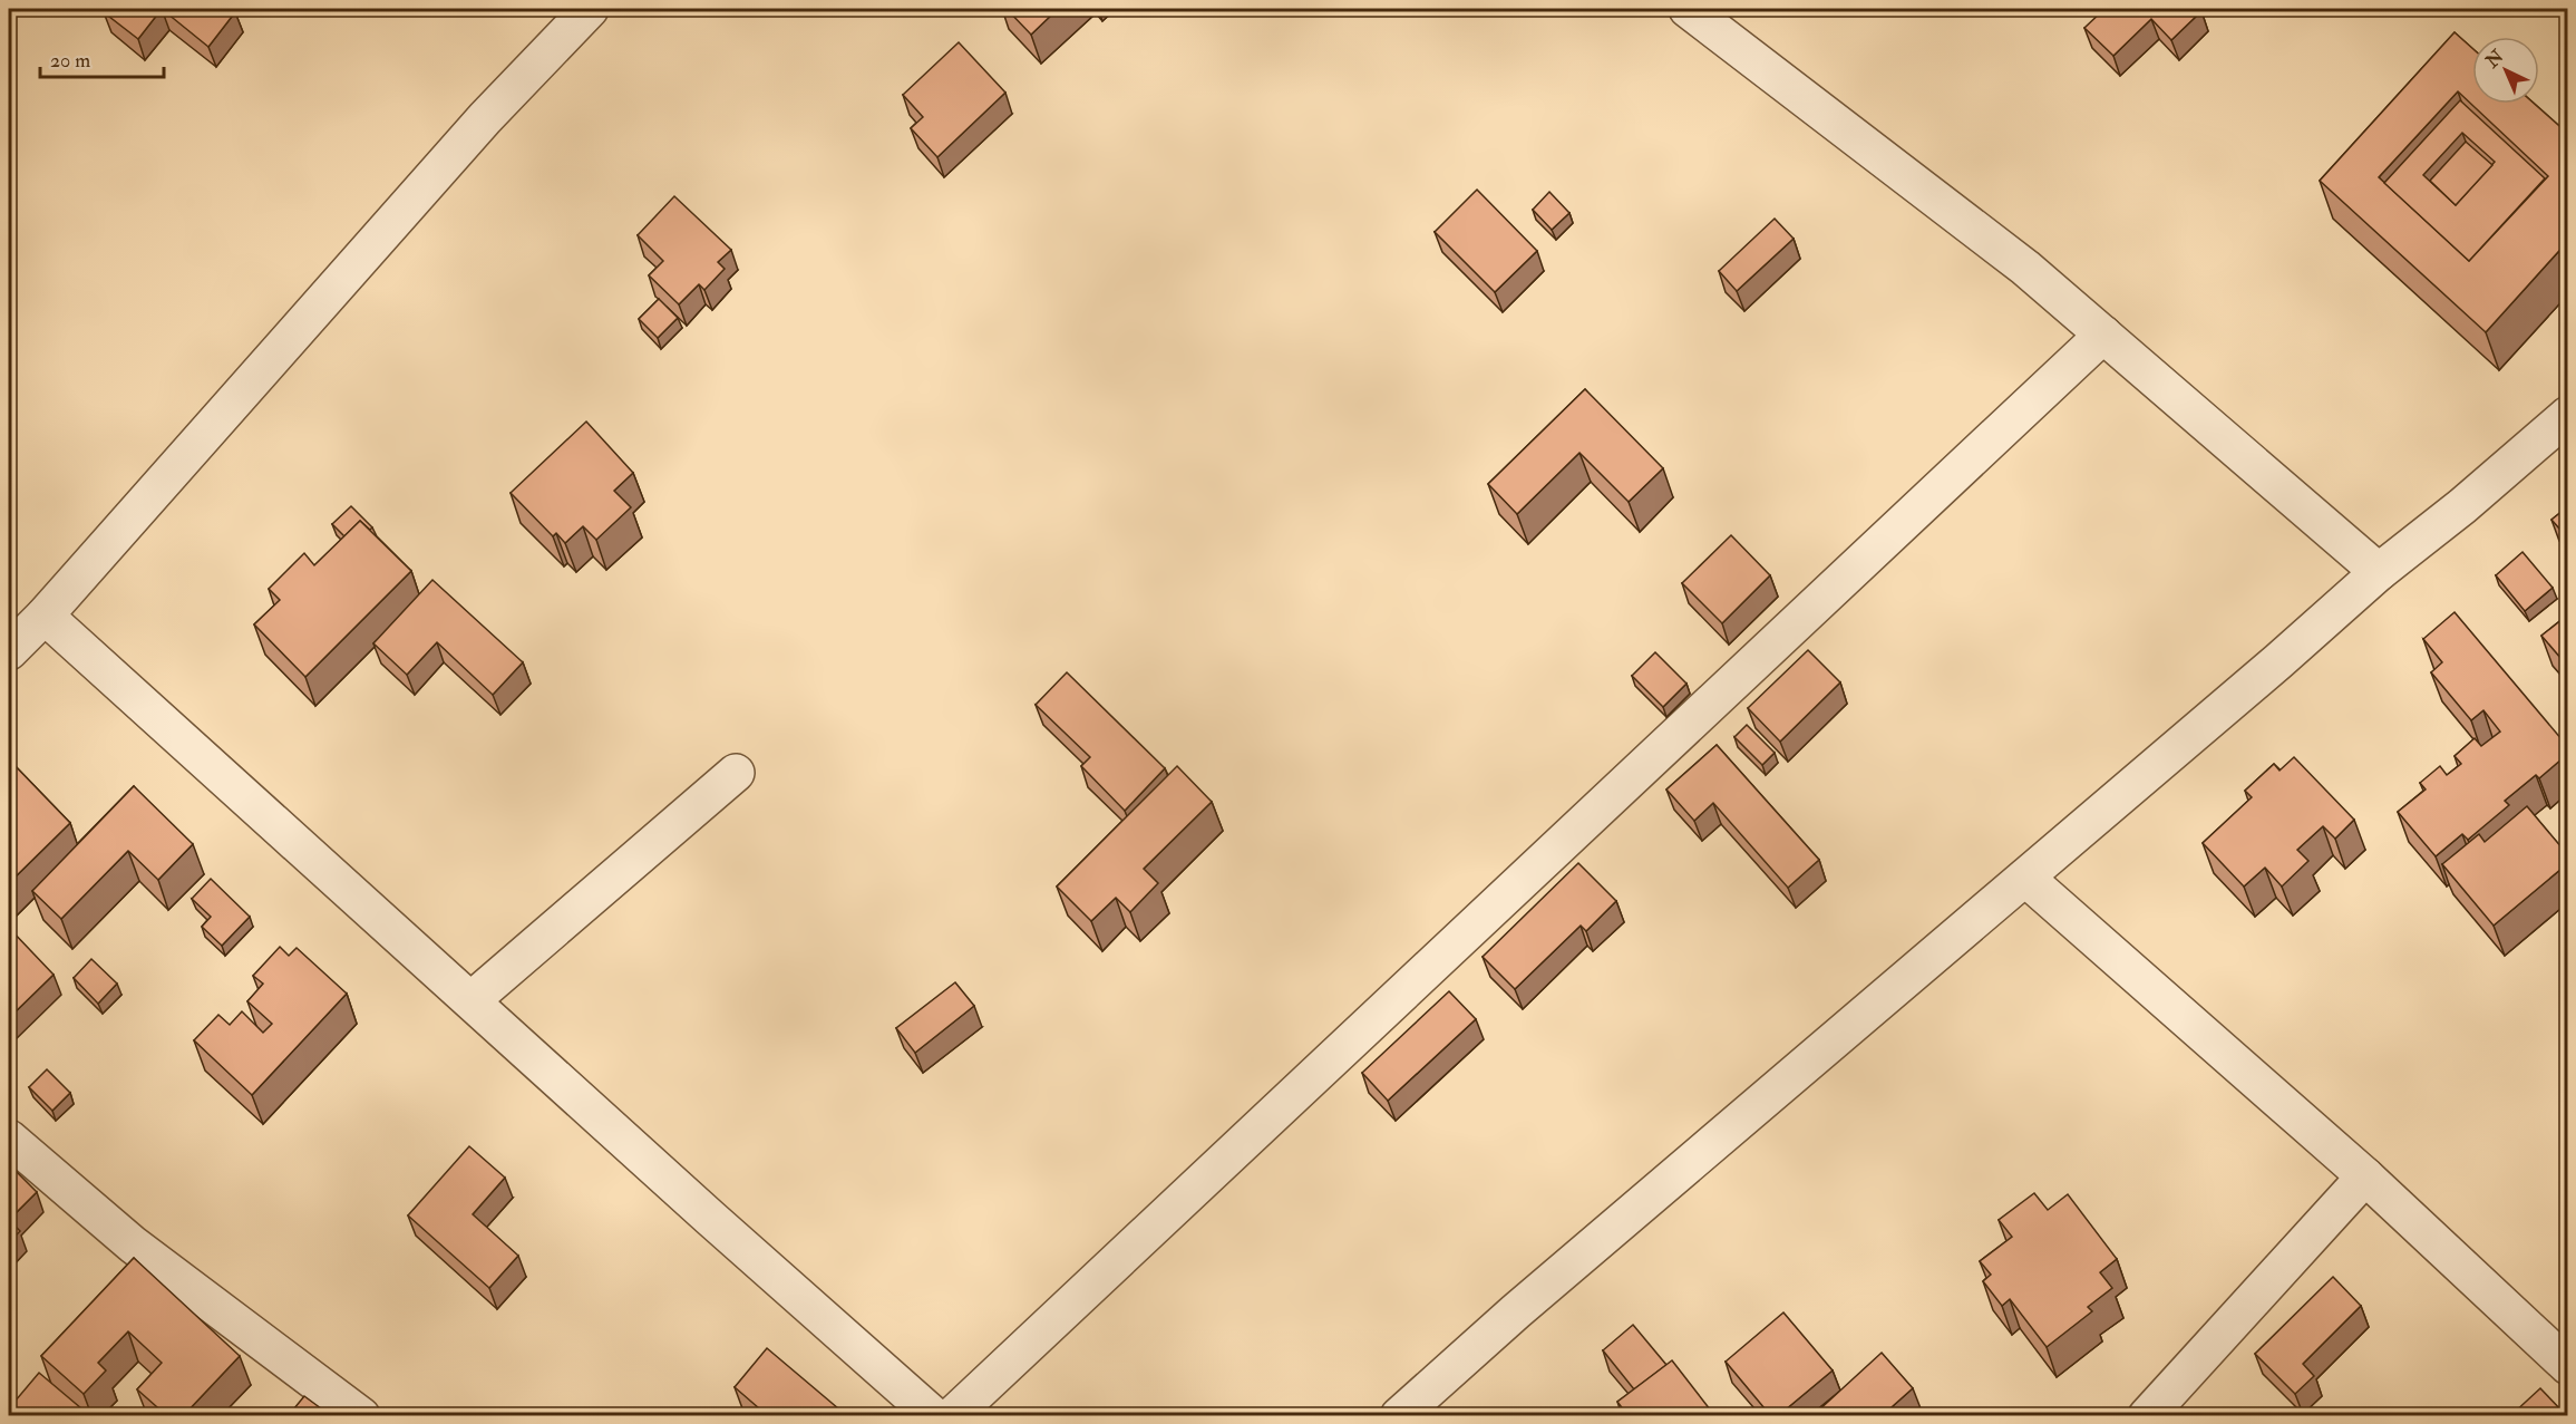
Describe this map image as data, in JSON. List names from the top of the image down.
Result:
{
  "scale_bar": "20 m",
  "north": "top left"
}
